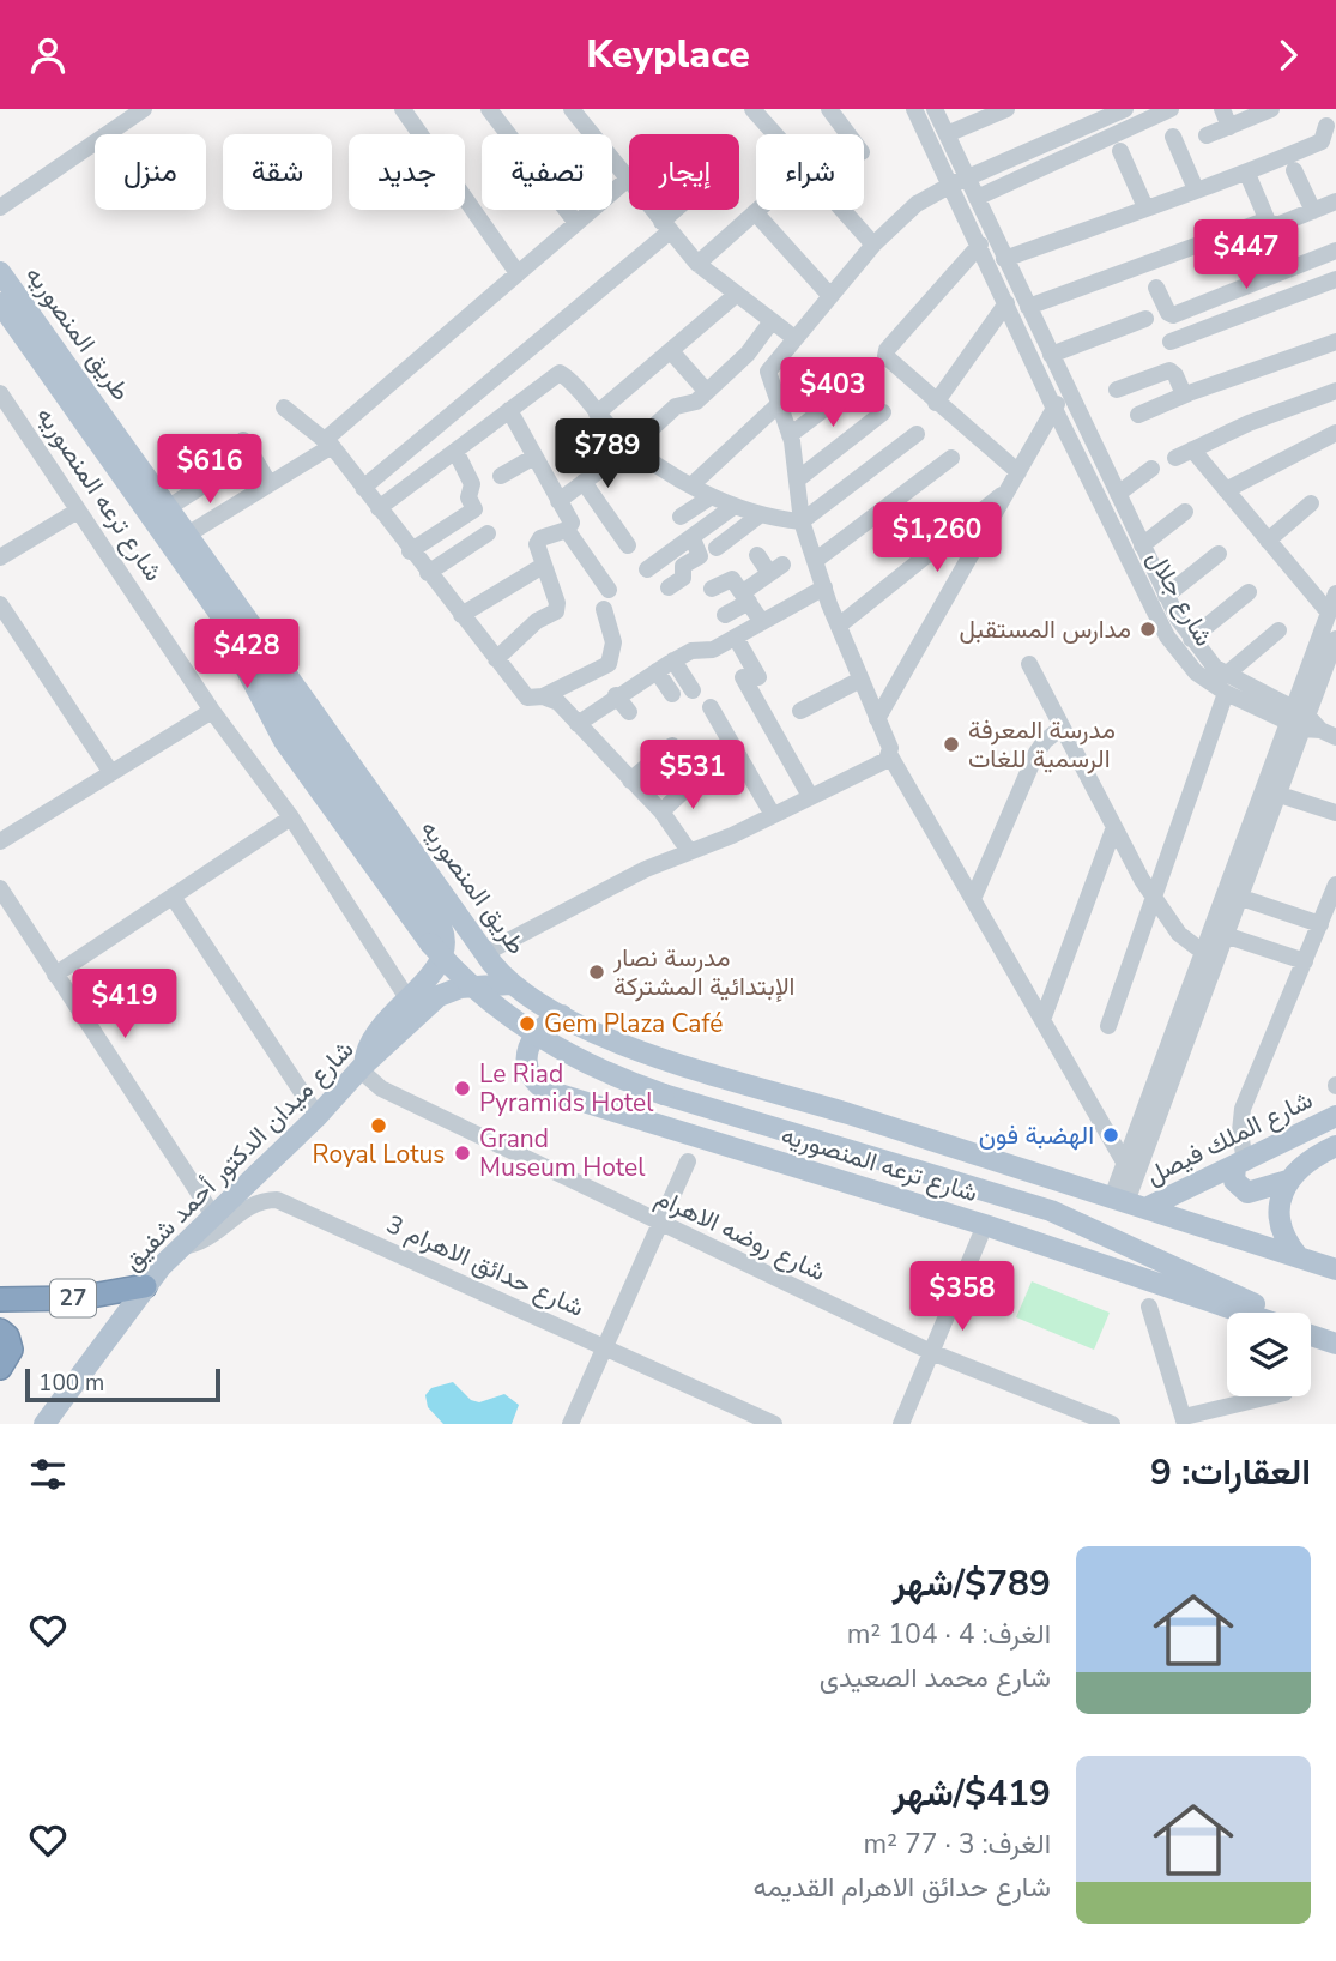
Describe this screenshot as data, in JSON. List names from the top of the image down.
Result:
{
  "streets": {
    "highway": ["27"],
    "main road": [
      "طريق المنصوريه",
      "شارع ترعه المنصوريه",
      "شارع الملك فيصل",
      "شارع ميدان الدكتور أحمد شفيق"
    ],
    "street": ["شارع جلال", "شارع روضه الاهرام", "شارع حدائق الاهرام 3"]
  },
  "crossings": [
    ["طريق المنصوريه", "شارع ترعه المنصوريه"],
    ["طريق المنصوريه", "شارع الملك فيصل"],
    ["طريق المنصوريه", "شارع ميدان الدكتور أحمد شفيق"],
    ["طريق المنصوريه", "شارع روضه الاهرام"],
    ["شارع ميدان الدكتور أحمد شفيق", "شارع روضه الاهرام"],
    ["شارع ميدان الدكتور أحمد شفيق", "شارع حدائق الاهرام 3"],
    ["شارع ميدان الدكتور أحمد شفيق", "27"]
  ],
  "places": [
    "مدارس المستقبل",
    "مدرسة المعرفة الرسمية للغات",
    "مدرسة نصار الإبتدائية المشتركة",
    "Gem Plaza Café",
    "Le Riad Pyramids Hotel",
    "Royal Lotus",
    "الهضبة فون",
    "Grand Museum Hotel"
  ],
  "scale_bar": "100 m",
  "page": {
    "header": "Keyplace",
    "chip": [
      "شراء",
      "إيجار",
      "تصفية",
      "جديد",
      "شقة",
      "منزل"
    ],
    "price": [
      "$447",
      "$403",
      "$789",
      "$616",
      "$1,260",
      "$428",
      "$531",
      "$419",
      "$358"
    ],
    "scale": "100 m",
    "heading": "العقارات: 9",
    "list": [
      {
        "name": "$789/شهر",
        "note": "الغرف: 4 · 104 m² · شارع محمد الصعيدى"
      },
      {
        "name": "$419/شهر",
        "note": "الغرف: 3 · 77 m² · شارع حدائق الاهرام القديمه"
      }
    ]
  }
}
